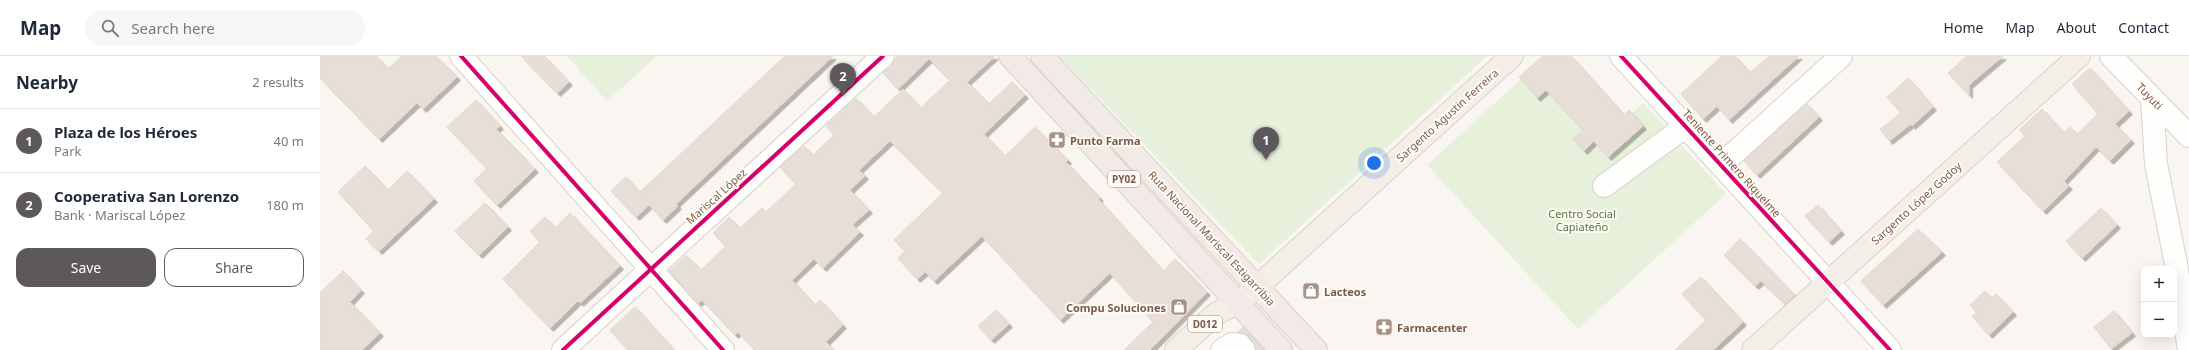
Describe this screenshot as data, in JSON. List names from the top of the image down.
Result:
{
  "streets": {
    "highway": ["PY02", "Ruta Nacional Mariscal Estigarribia"],
    "main road": ["Sargento Agustin Ferreira", "Sargento López Godoy", "D012"],
    "street": ["Tuyuti", "Teniente Primero Riquelme", "Mariscal López"]
  },
  "crossings": [
    ["Sargento Agustin Ferreira", "PY02"],
    ["Sargento Agustin Ferreira", "Ruta Nacional Mariscal Estigarribia"],
    ["Sargento Agustin Ferreira", "D012"],
    ["Teniente Primero Riquelme", "Sargento López Godoy"],
    ["PY02", "D012"]
  ],
  "parks": ["Centro Social Capiateño"],
  "places": {
    "pharmacy": ["Punto Farma", "Farmacenter"],
    "shop": ["Lacteos", "Compu Soluciones"]
  },
  "page": {
    "header": "Map",
    "search": "Search here",
    "nav": [
      "Home",
      "Map",
      "About",
      "Contact"
    ],
    "heading": ["Nearby", "2 results"],
    "pins": ["2", "1"],
    "list": [
      {
        "mark": "1",
        "name": "Plaza de los Héroes",
        "note": "Park",
        "value": "40 m"
      },
      {
        "mark": "2",
        "name": "Cooperativa San Lorenzo",
        "note": "Bank · Mariscal López",
        "value": "180 m"
      }
    ],
    "buttons": ["Save", "Share"],
    "map_buttons": ["+", "−"]
  }
}
